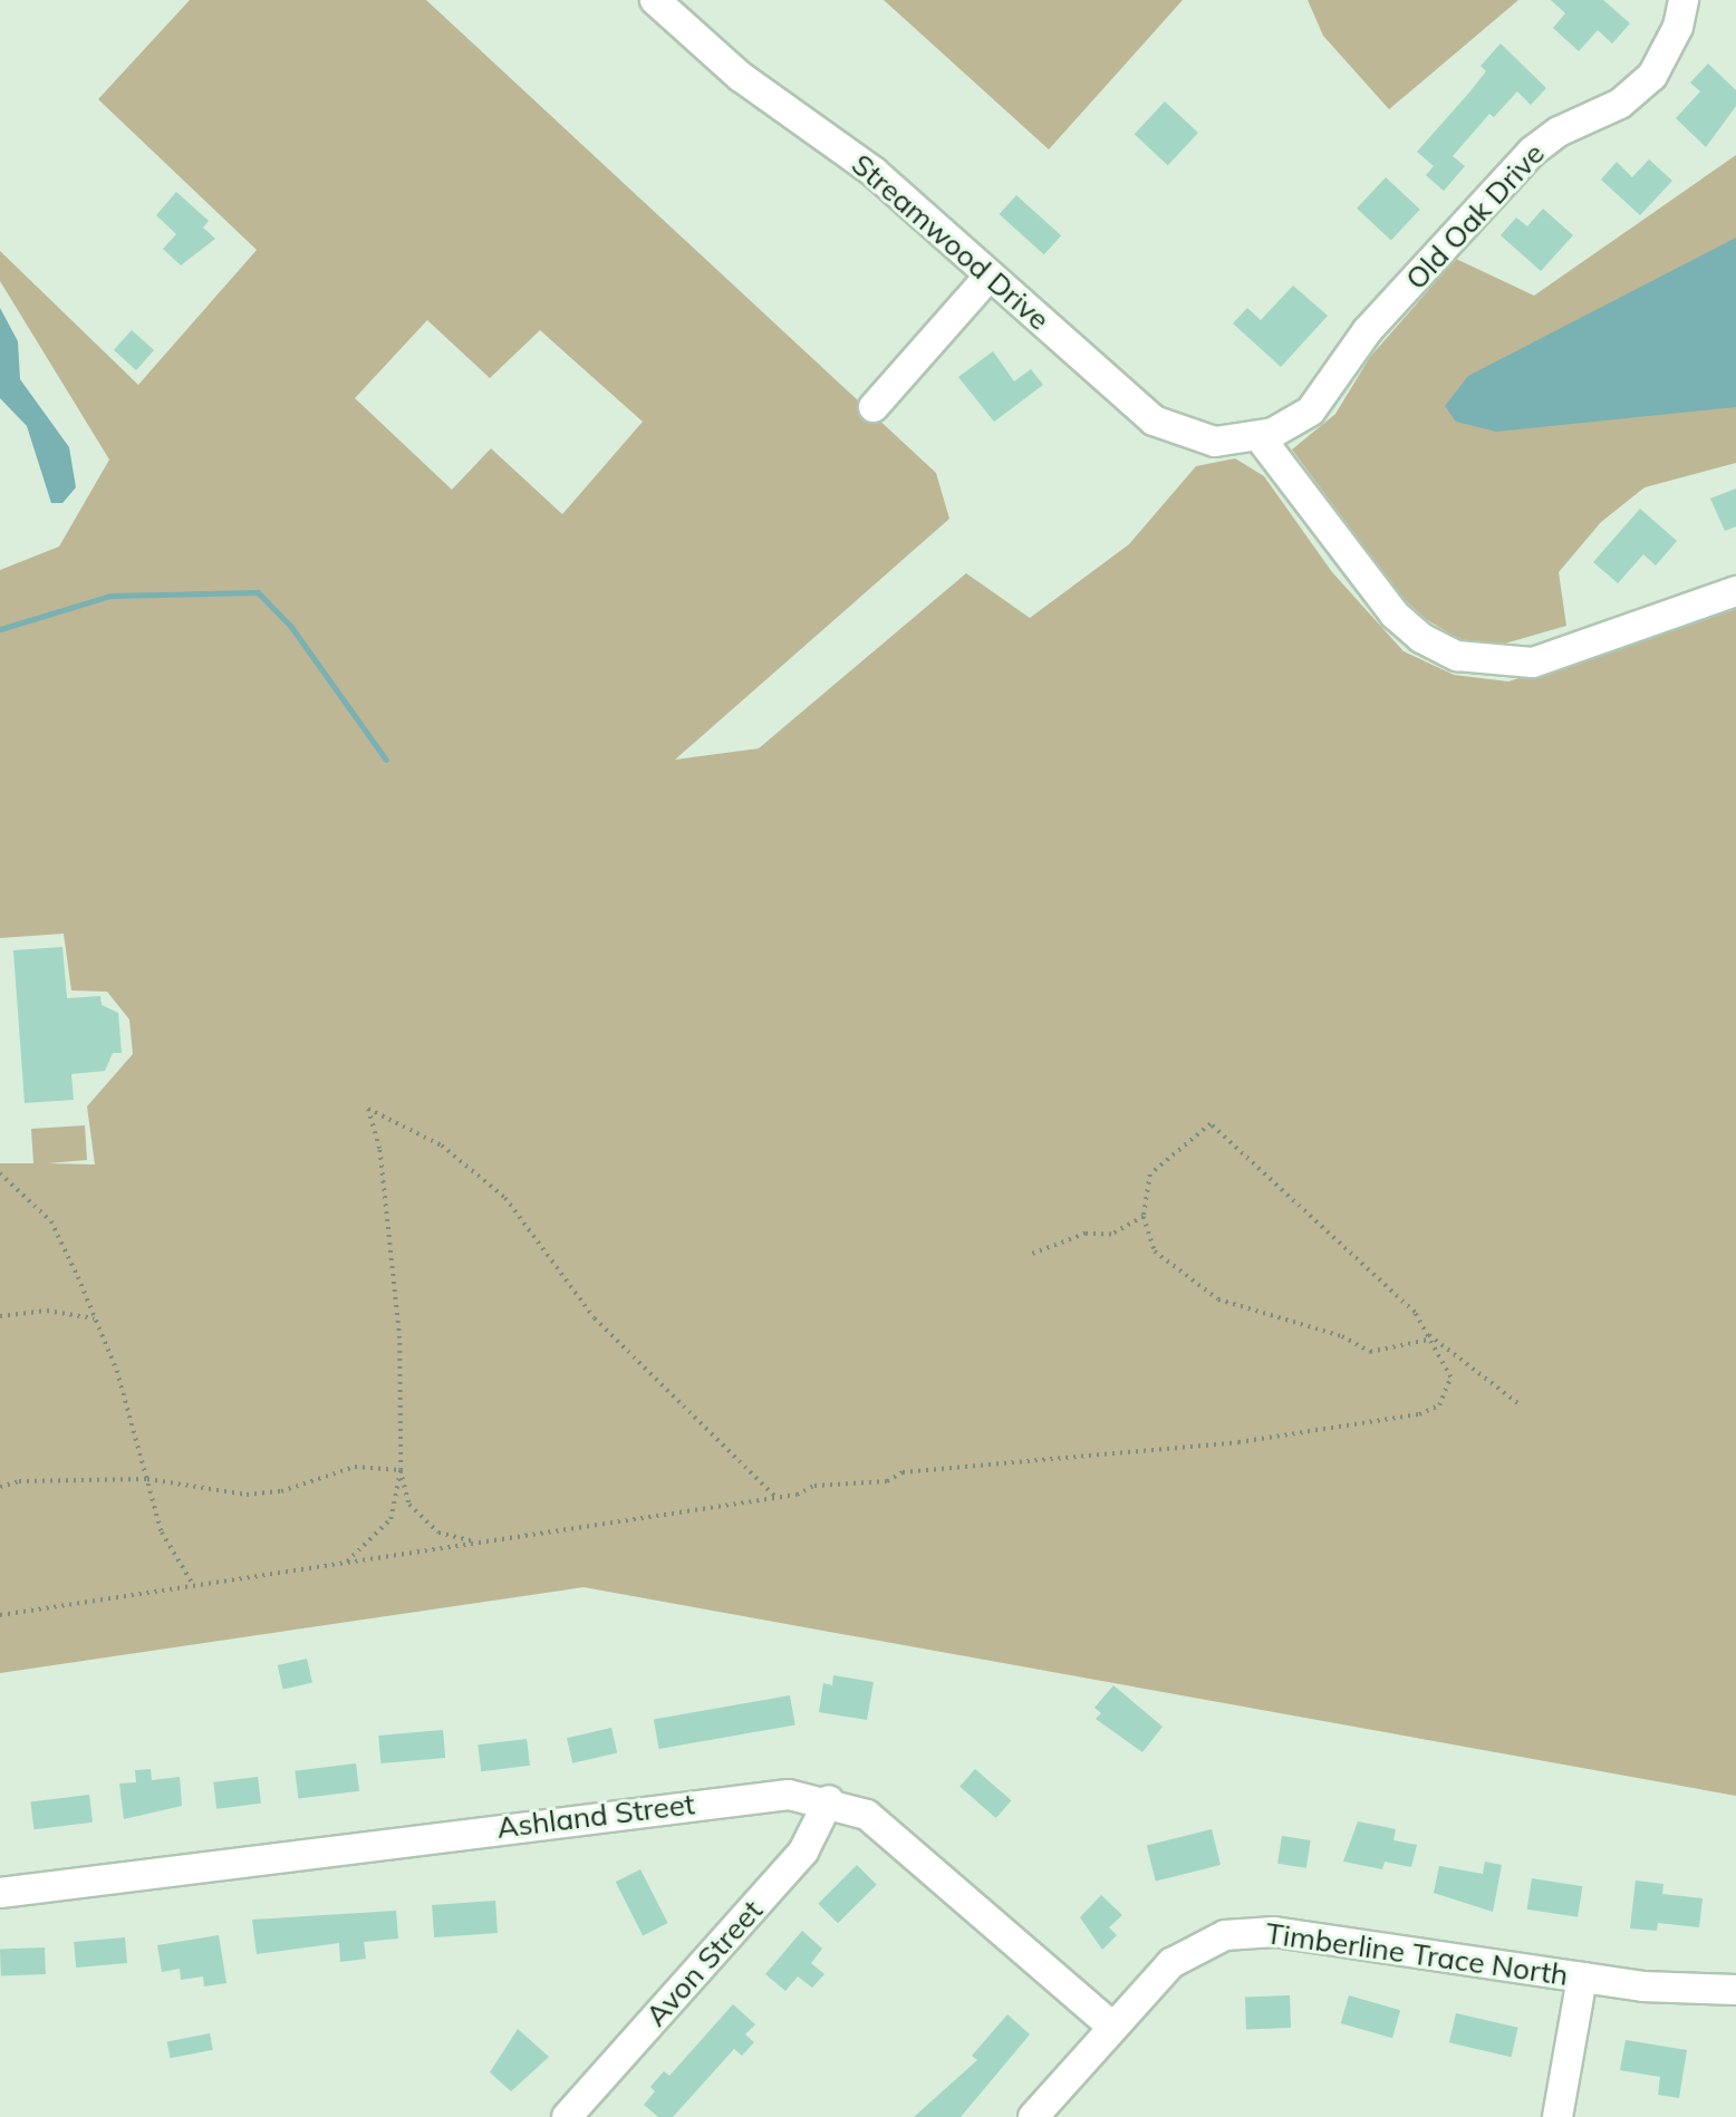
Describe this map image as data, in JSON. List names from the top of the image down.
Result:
{
  "streets": {
    "street": [
      "Old Oak Drive",
      "Streamwood Drive",
      "Ashland Street",
      "Timberline Trace North",
      "Avon Street"
    ]
  },
  "crossings": [
    ["Old Oak Drive", "Streamwood Drive"],
    ["Ashland Street", "Timberline Trace North"],
    ["Ashland Street", "Avon Street"]
  ]
}
